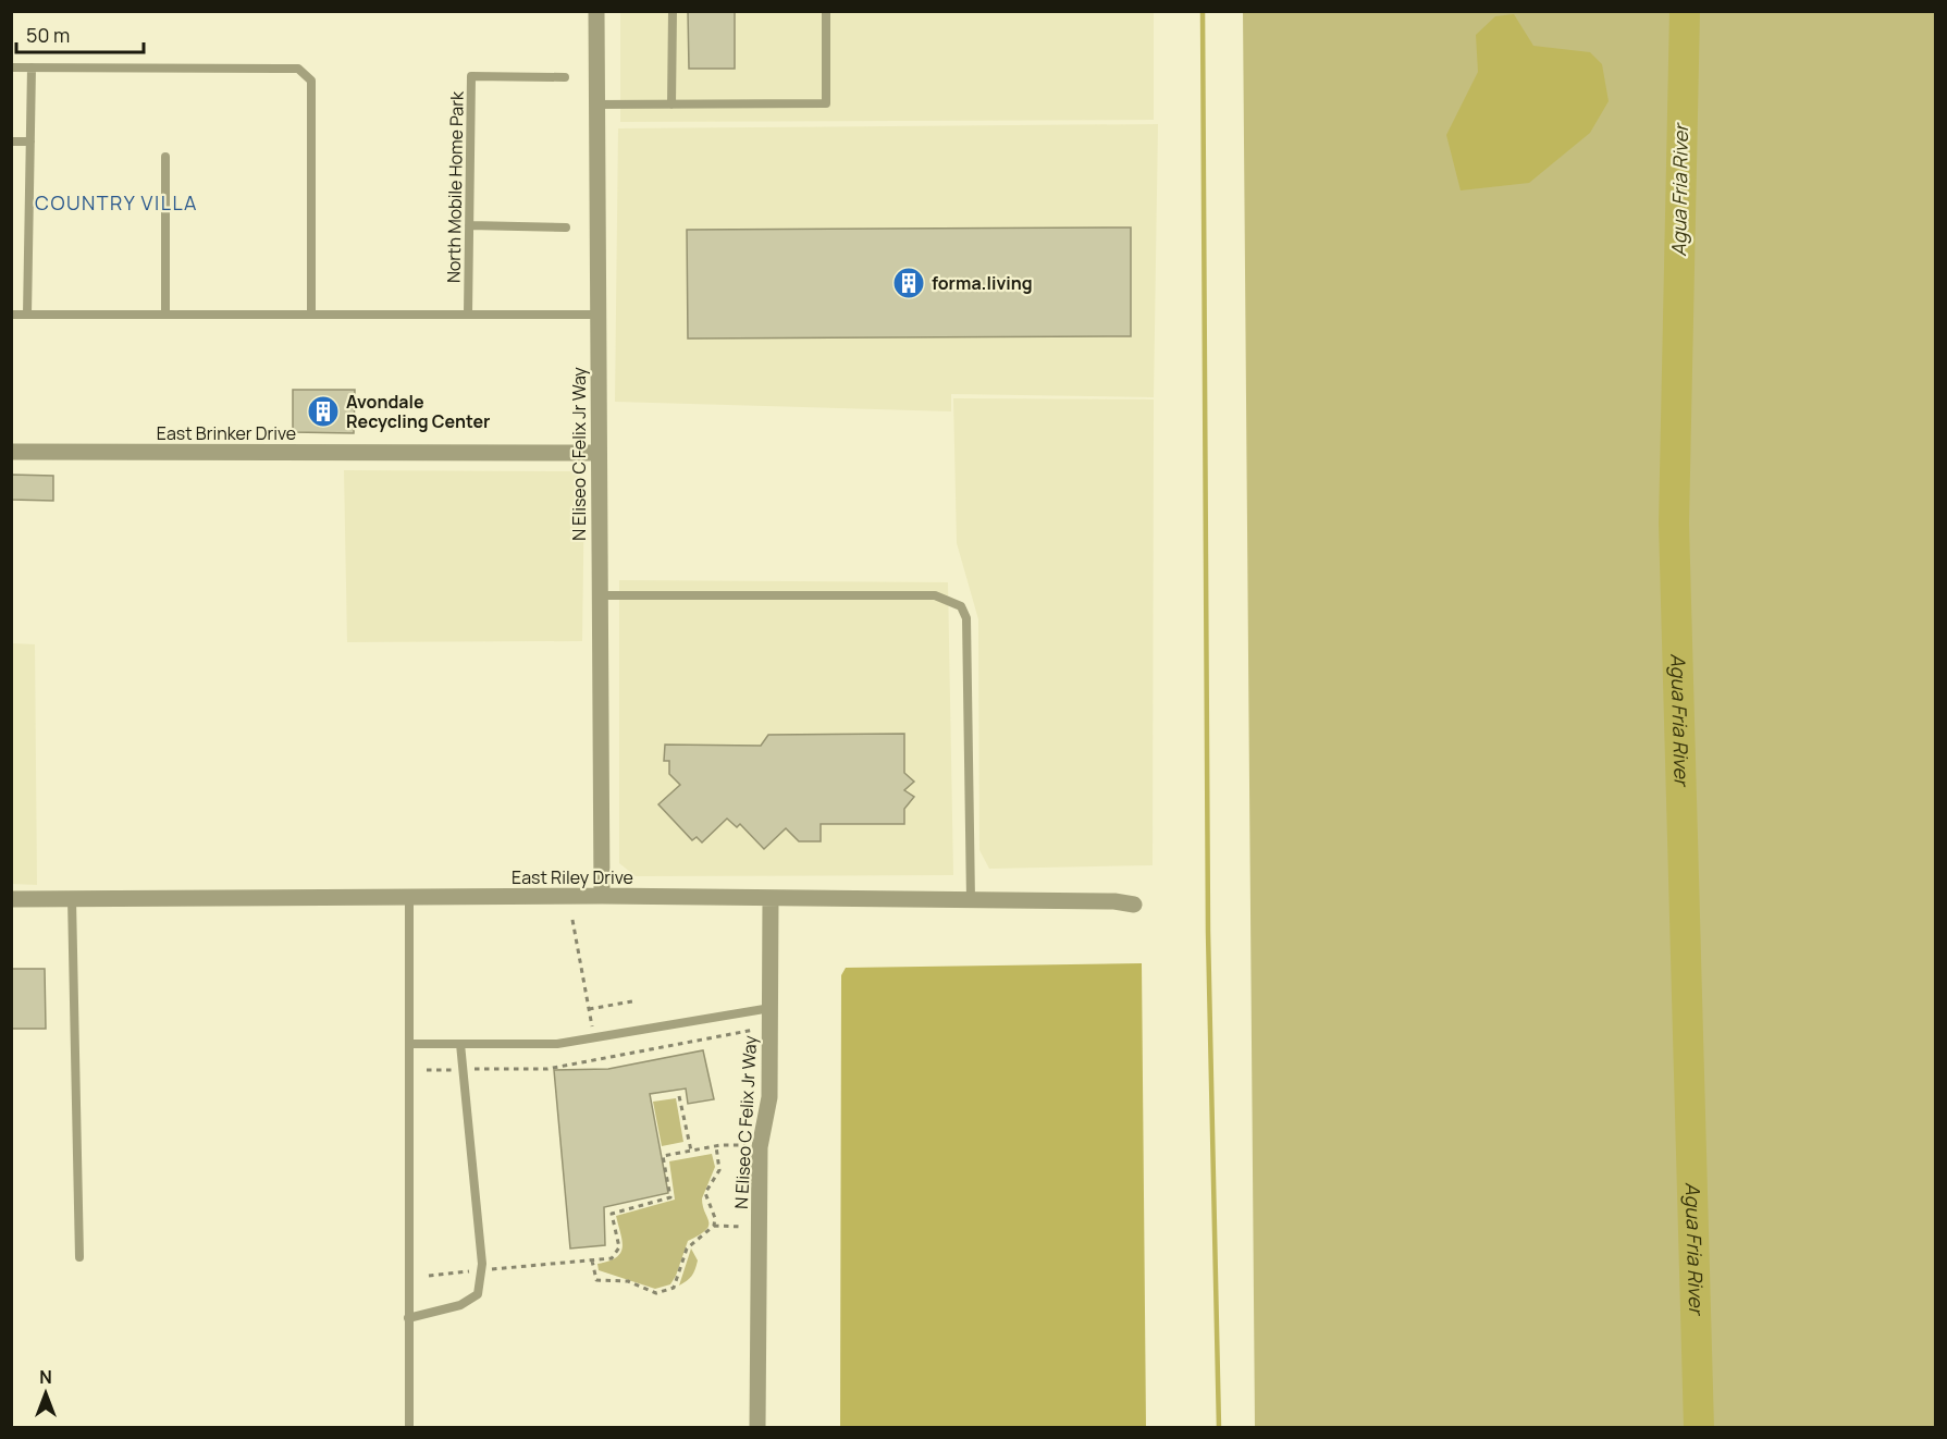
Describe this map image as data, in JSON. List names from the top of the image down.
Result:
{
  "streets": {
    "street": ["East Brinker Drive", "N Eliseo C Felix Jr Way", "East Riley Drive"],
    "lane": ["North Mobile Home Park"]
  },
  "crossings": [
    ["East Brinker Drive", "N Eliseo C Felix Jr Way"],
    ["N Eliseo C Felix Jr Way", "East Riley Drive"]
  ],
  "districts": ["COUNTRY VILLA"],
  "water": ["Agua Fria River"],
  "places": {
    "building": ["forma.living", "Avondale Recycling Center"]
  },
  "scale_bar": "50 m",
  "north": "top"
}
